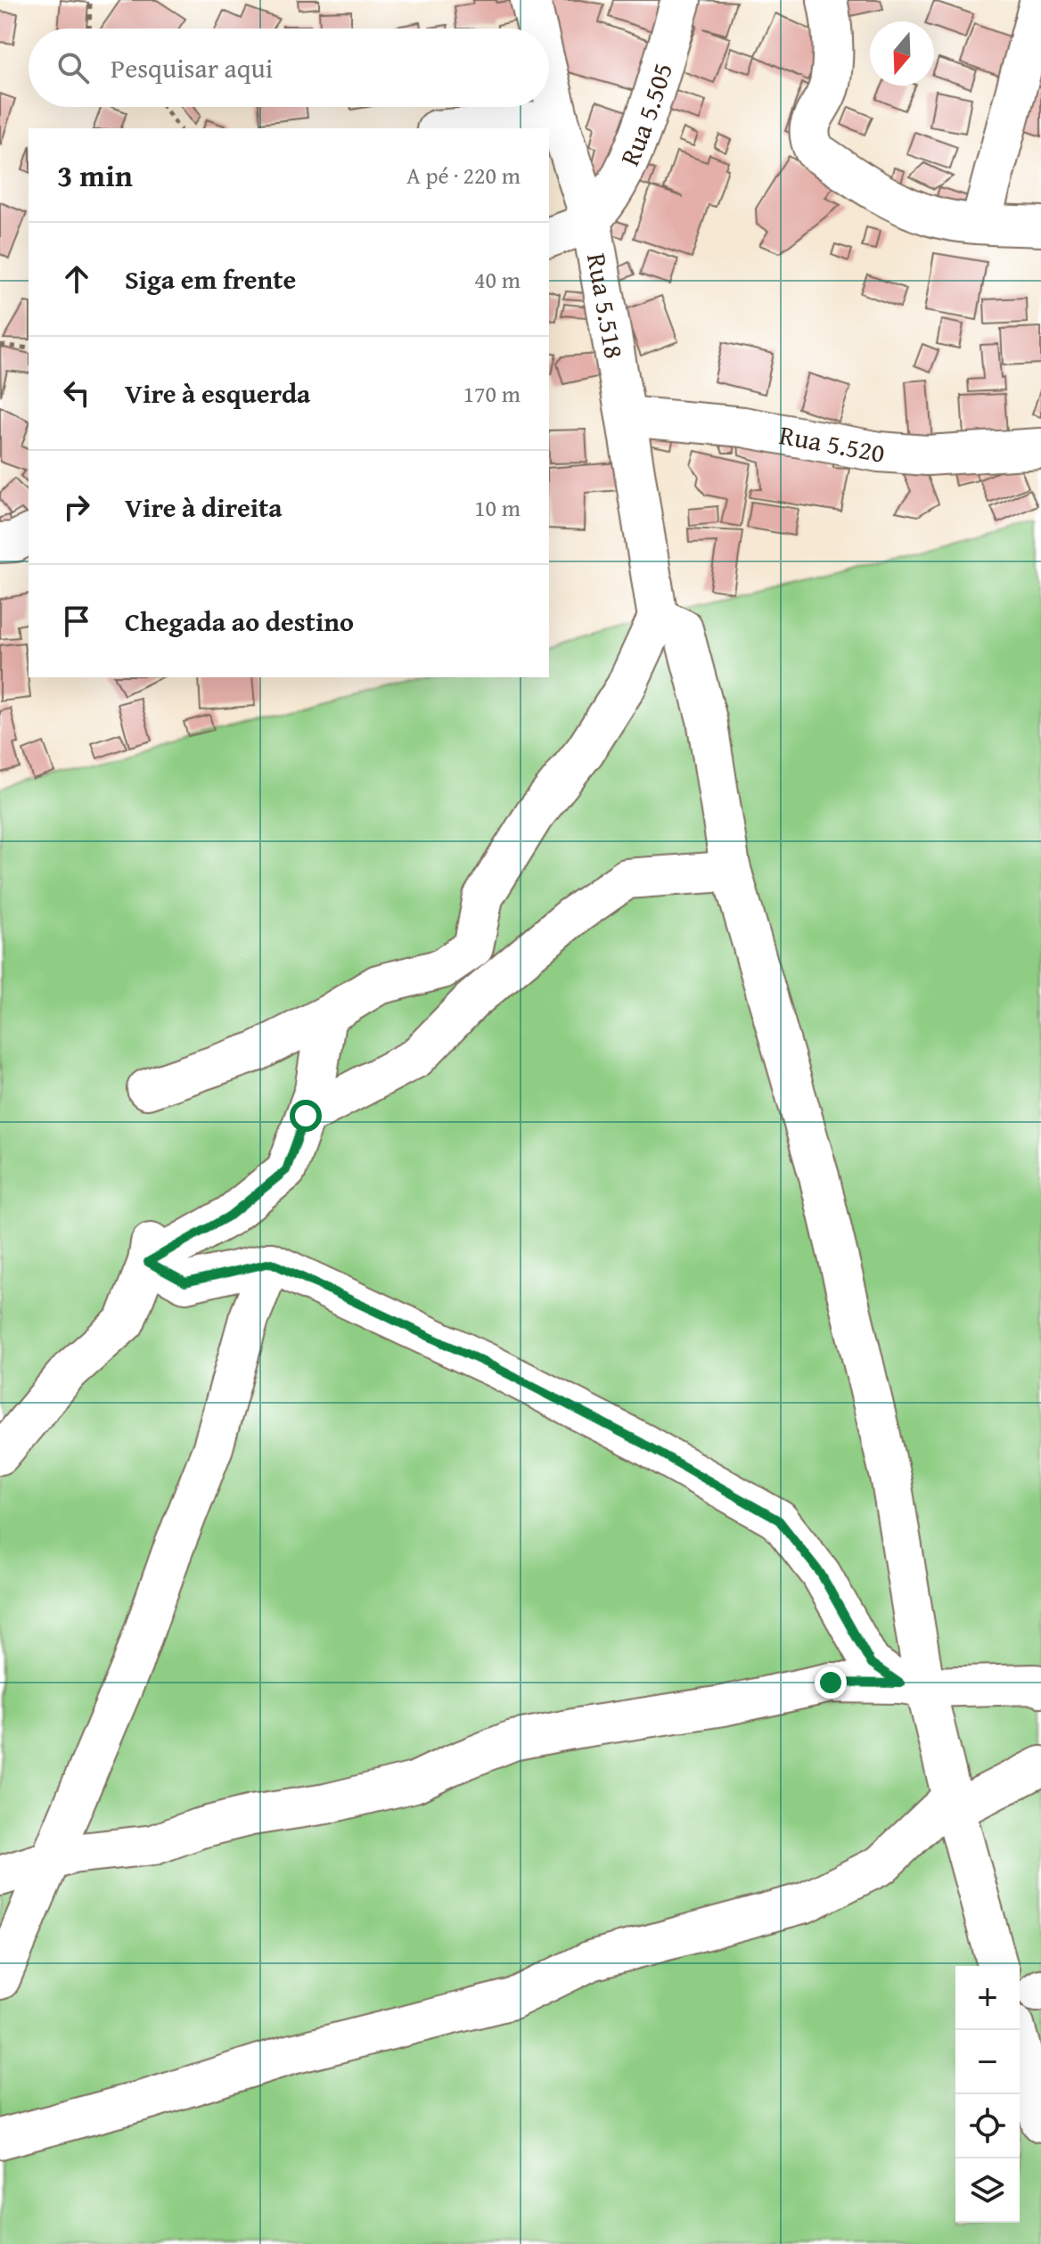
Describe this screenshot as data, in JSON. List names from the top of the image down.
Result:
{
  "streets": {
    "street": ["Rua 5.505", "Rua 5.518", "Rua 5.520"]
  },
  "crossings": [
    ["Rua 5.505", "Rua 5.518"],
    ["Rua 5.518", "Rua 5.520"]
  ],
  "north": "bottom",
  "page": {
    "search": "Pesquisar aqui",
    "heading": ["3 min", "A pé · 220 m"],
    "list": [
      ["Siga em frente", "40 m"],
      ["Vire à esquerda", "170 m"],
      ["Vire à direita", "10 m"],
      "Chegada ao destino"
    ],
    "map_buttons": ["+", "−"]
  }
}
